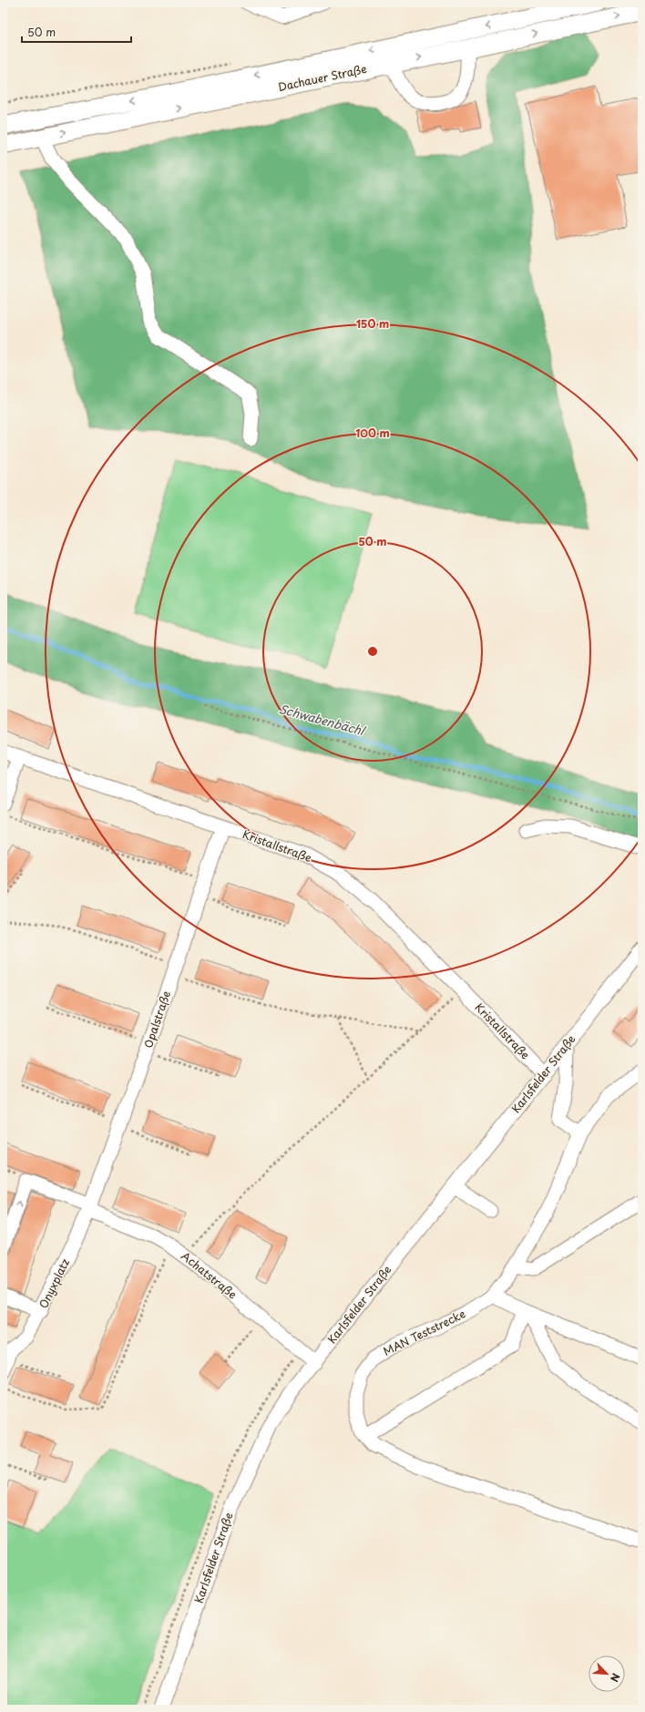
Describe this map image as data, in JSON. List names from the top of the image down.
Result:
{
  "streets": {
    "main road": ["Dachauer Straße"],
    "street": [
      "Kristallstraße",
      "Opalstraße",
      "Karlsfelder Straße",
      "Achatstraße",
      "Onyxplatz",
      "MAN Teststrecke"
    ]
  },
  "crossings": [
    ["Kristallstraße", "Opalstraße"],
    ["Kristallstraße", "Karlsfelder Straße"],
    ["Opalstraße", "Achatstraße"],
    ["Opalstraße", "Onyxplatz"],
    ["Karlsfelder Straße", "Achatstraße"],
    ["Achatstraße", "Onyxplatz"]
  ],
  "water": ["Schwabenbächl"],
  "scale_bar": "50 m",
  "north": "bottom right",
  "rings": ["150 m", "100 m", "50 m"]
}
